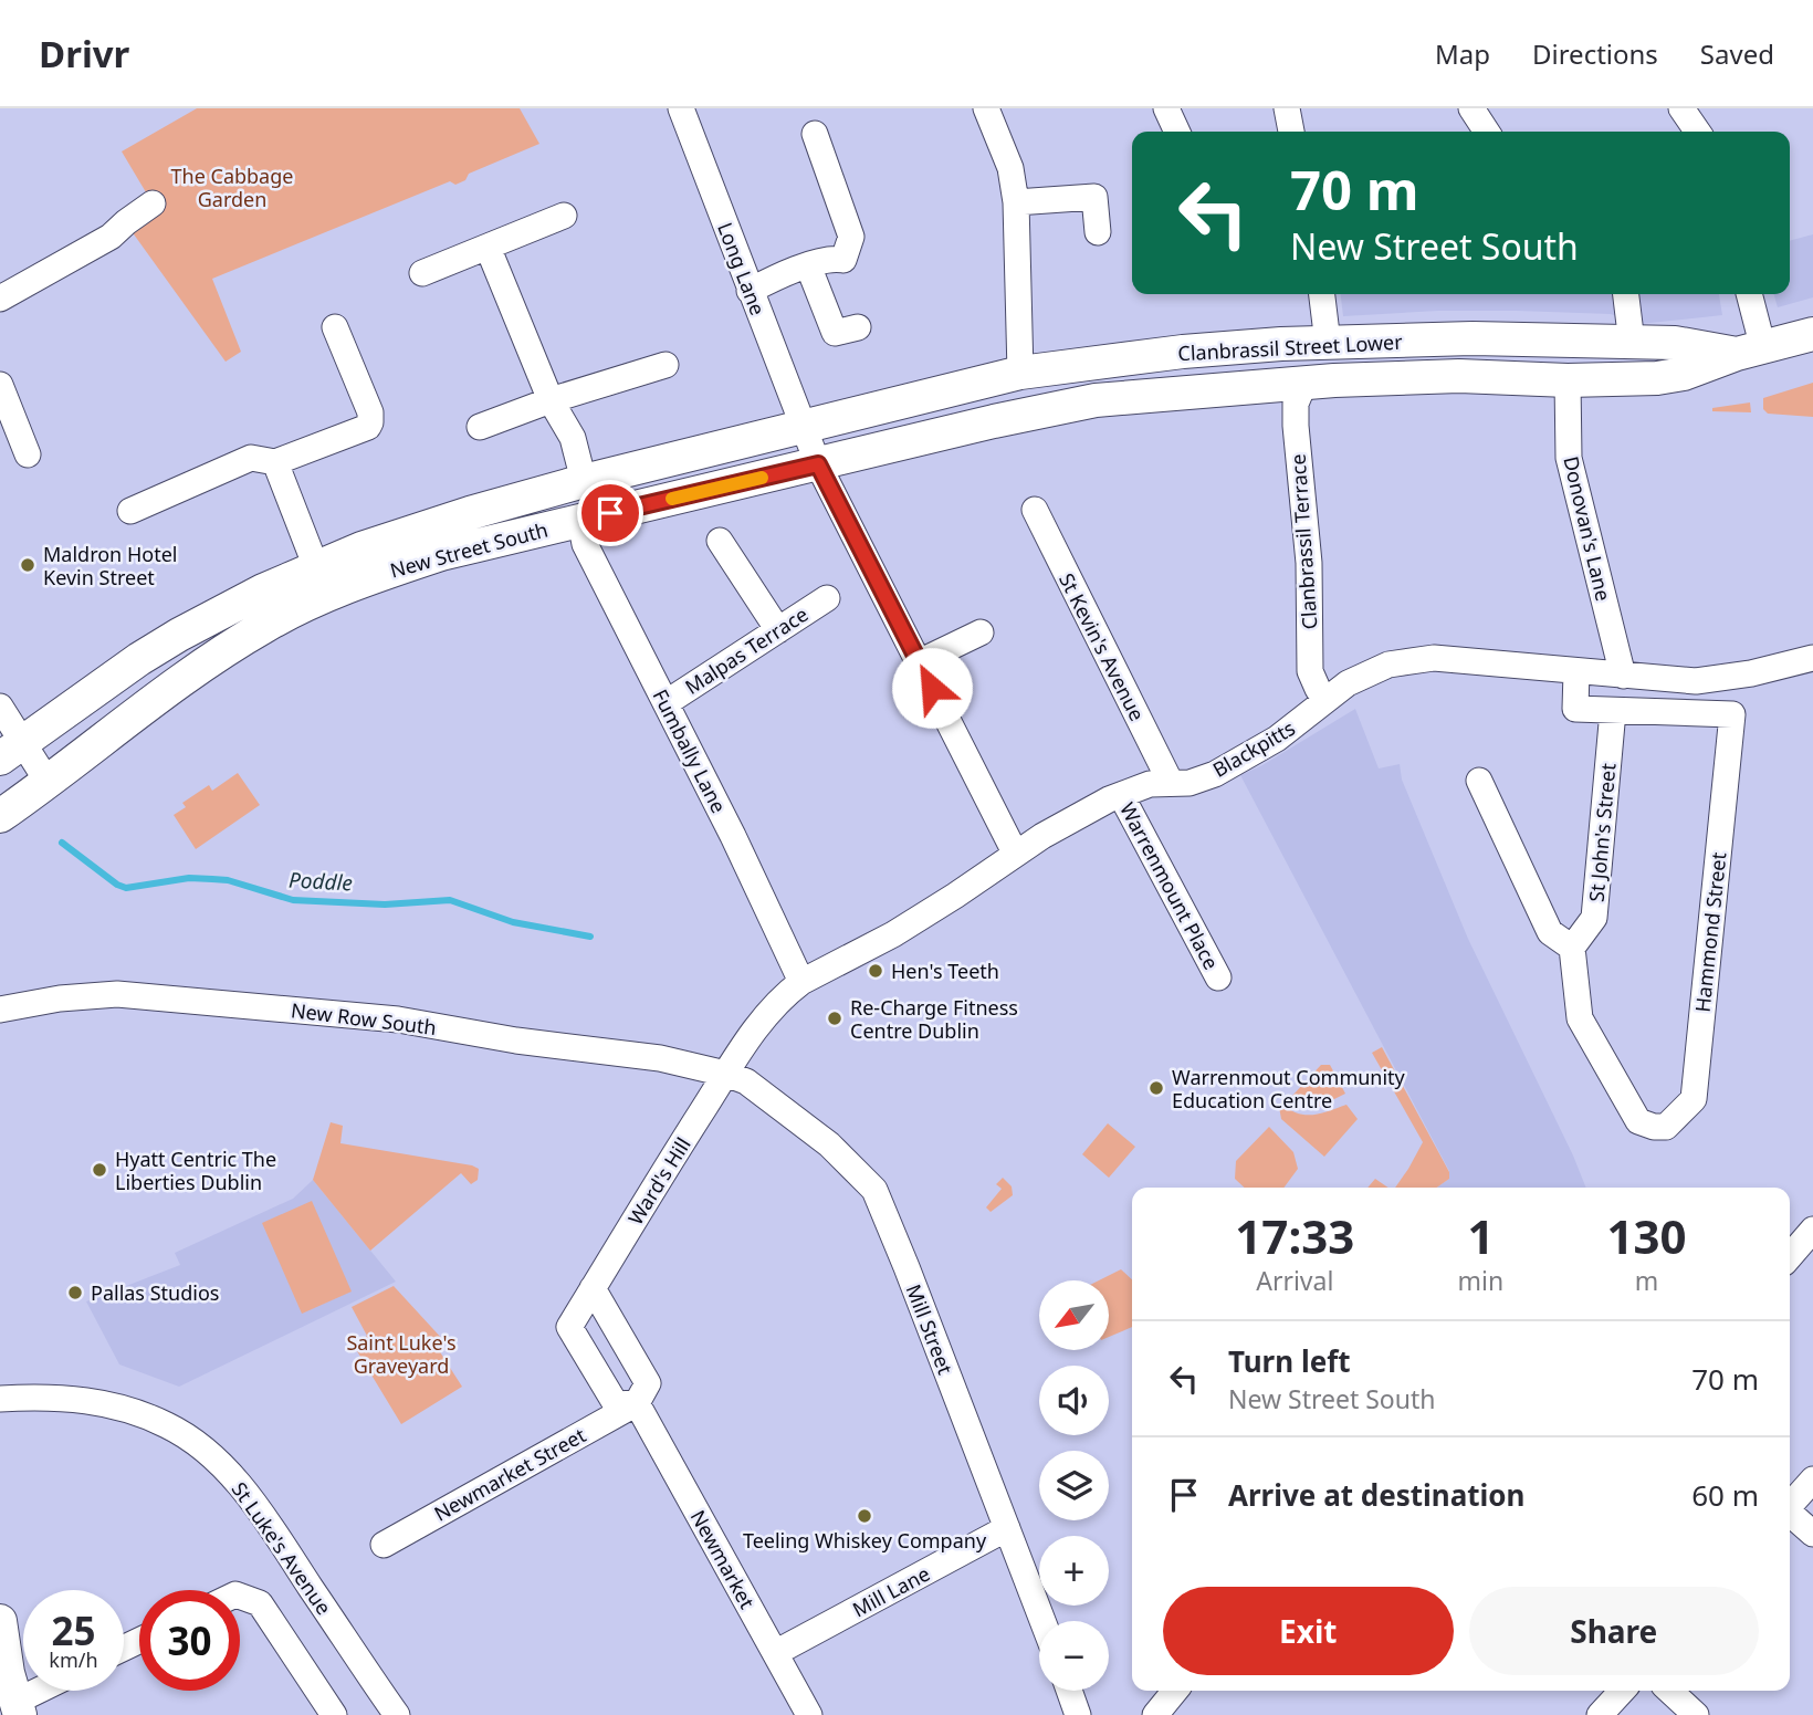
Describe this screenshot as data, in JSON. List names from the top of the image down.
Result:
{
  "streets": {
    "main road": ["Clanbrassil Street Lower", "New Street South"],
    "street": [
      "Long Lane",
      "Donovan's Lane",
      "Clanbrassil Terrace",
      "St Kevin's Avenue",
      "Malpas Terrace",
      "Blackpitts",
      "Fumbally Lane",
      "St John's Street",
      "Warrenmount Place",
      "Hammond Street",
      "New Row South",
      "Ward's Hill",
      "Mill Street",
      "Newmarket Street",
      "St Luke's Avenue",
      "Newmarket",
      "Mill Lane"
    ]
  },
  "crossings": [
    ["Long Lane", "Clanbrassil Street Lower"],
    ["Long Lane", "New Street South"],
    ["Long Lane", "Blackpitts"],
    ["Clanbrassil Street Lower", "Donovan's Lane"],
    ["Clanbrassil Street Lower", "Clanbrassil Terrace"],
    ["Clanbrassil Street Lower", "New Street South"],
    ["Donovan's Lane", "Blackpitts"],
    ["Clanbrassil Terrace", "Blackpitts"],
    ["New Street South", "Fumbally Lane"],
    ["St Kevin's Avenue", "Blackpitts"],
    ["Malpas Terrace", "Fumbally Lane"],
    ["Blackpitts", "Fumbally Lane"],
    ["Blackpitts", "Warrenmount Place"],
    ["Blackpitts", "New Row South"],
    ["Blackpitts", "Ward's Hill"],
    ["Blackpitts", "Mill Street"],
    ["St John's Street", "Hammond Street"],
    ["New Row South", "Ward's Hill"],
    ["New Row South", "Mill Street"],
    ["Ward's Hill", "Mill Street"],
    ["Mill Street", "Mill Lane"],
    ["Newmarket Street", "Newmarket"],
    ["Newmarket", "Mill Lane"]
  ],
  "water": ["Poddle"],
  "parks": ["The Cabbage Garden", "Saint Luke's Graveyard"],
  "places": [
    "Maldron Hotel Kevin Street",
    "Hen's Teeth",
    "Re-Charge Fitness Centre Dublin",
    "Warrenmout Community Education Centre",
    "Hyatt Centric The Liberties Dublin",
    "Pallas Studios",
    "Teeling Whiskey Company"
  ],
  "north": "bottom left",
  "page": {
    "header": "Drivr",
    "nav": ["Map", "Directions", "Saved"],
    "turn": ["70 m", "New Street South"],
    "eta": [
      "17:33",
      "Arrival",
      "1",
      "min",
      "130",
      "m"
    ],
    "map_buttons": ["+", "−"],
    "list": [
      {
        "name": "Turn left",
        "note": "New Street South",
        "value": "70 m"
      },
      {
        "name": "Arrive at destination",
        "value": "60 m"
      }
    ],
    "buttons": ["Exit", "Share"],
    "speed": "25 km/h",
    "limit": "30"
  }
}
